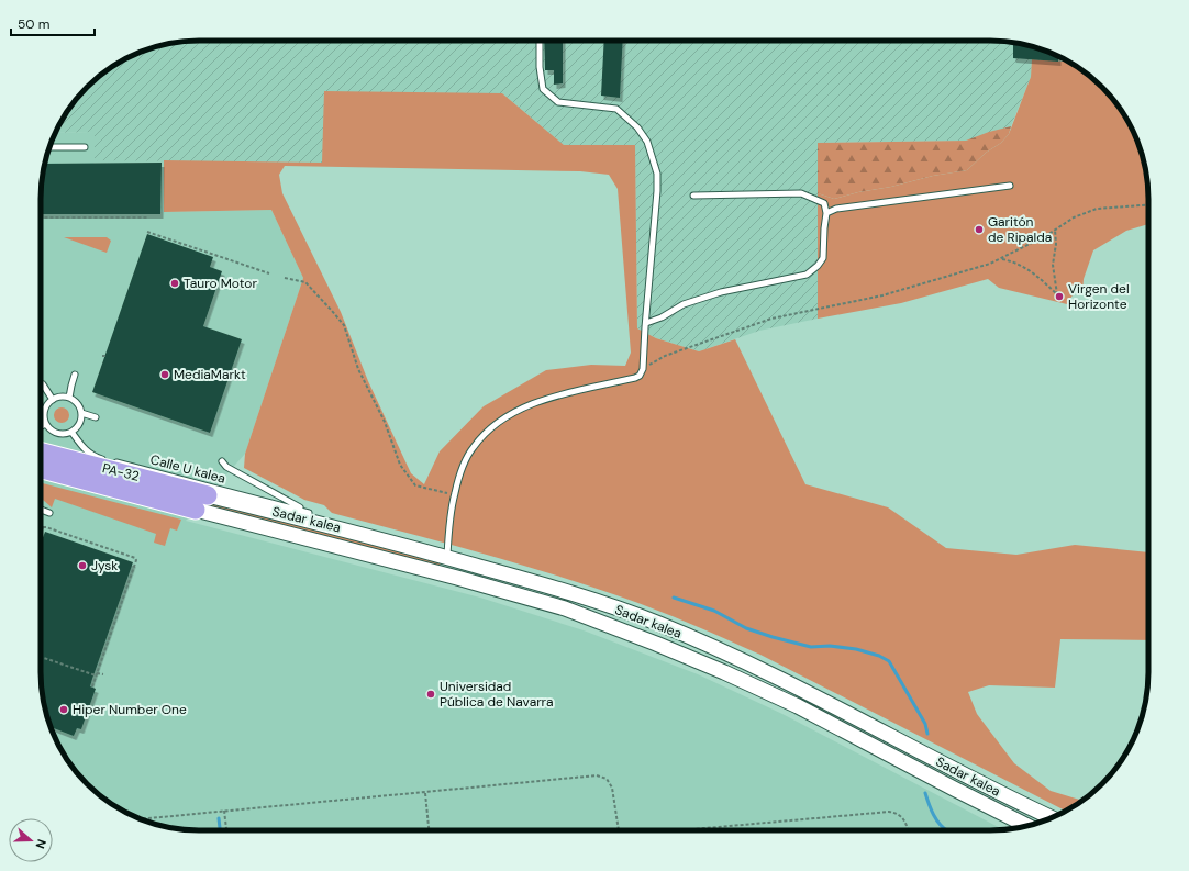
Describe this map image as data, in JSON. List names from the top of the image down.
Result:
{
  "streets": {
    "highway": ["PA-32"],
    "street": ["Sadar kalea"],
    "lane": ["Calle U kalea"]
  },
  "crossings": [
    ["Calle U kalea", "Sadar kalea"],
    ["PA-32", "Sadar kalea"]
  ],
  "places": [
    "Garitón de Ripalda",
    "Tauro Motor",
    "Virgen del Horizonte",
    "MediaMarkt",
    "Jysk",
    "Universidad Pública de Navarra",
    "Hiper Number One"
  ],
  "scale_bar": "50 m",
  "north": "right"
}
